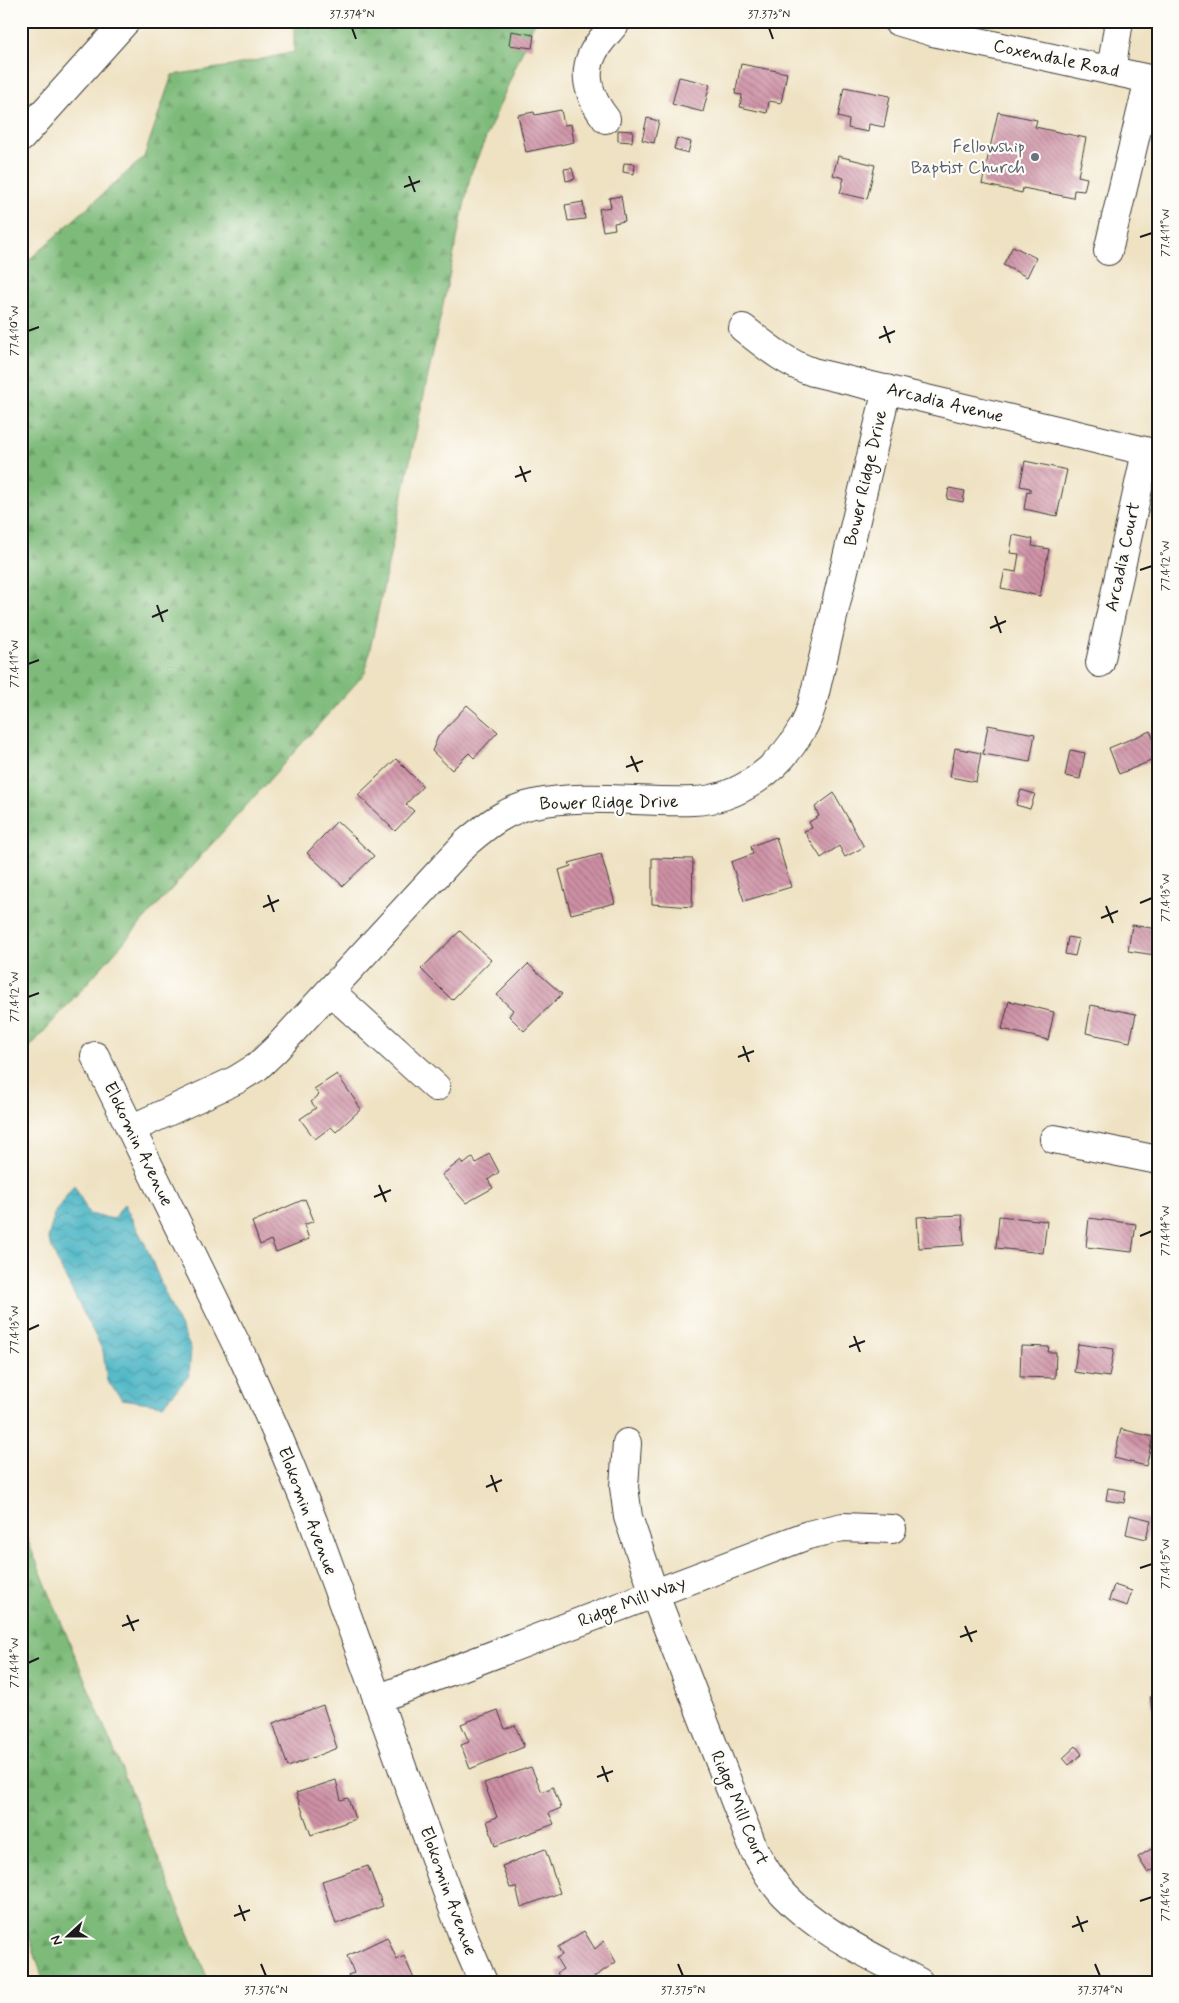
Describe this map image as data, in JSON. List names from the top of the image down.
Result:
{
  "streets": {
    "street": [
      "Coxendale Road",
      "Arcadia Avenue",
      "Bower Ridge Drive",
      "Arcadia Court",
      "Elokomin Avenue",
      "Ridge Mill Way",
      "Ridge Mill Court"
    ]
  },
  "crossings": [
    ["Arcadia Avenue", "Bower Ridge Drive"],
    ["Arcadia Avenue", "Arcadia Court"],
    ["Bower Ridge Drive", "Elokomin Avenue"],
    ["Elokomin Avenue", "Ridge Mill Way"],
    ["Ridge Mill Way", "Ridge Mill Court"]
  ],
  "places": ["Fellowship Baptist Church"],
  "north": "left",
  "coordinates": [
    "37.374°N",
    "37.373°N",
    "77.411°W",
    "77.410°W",
    "77.412°W",
    "77.413°W",
    "77.414°W",
    "77.415°W",
    "77.416°W",
    "37.376°N",
    "37.375°N"
  ]
}
